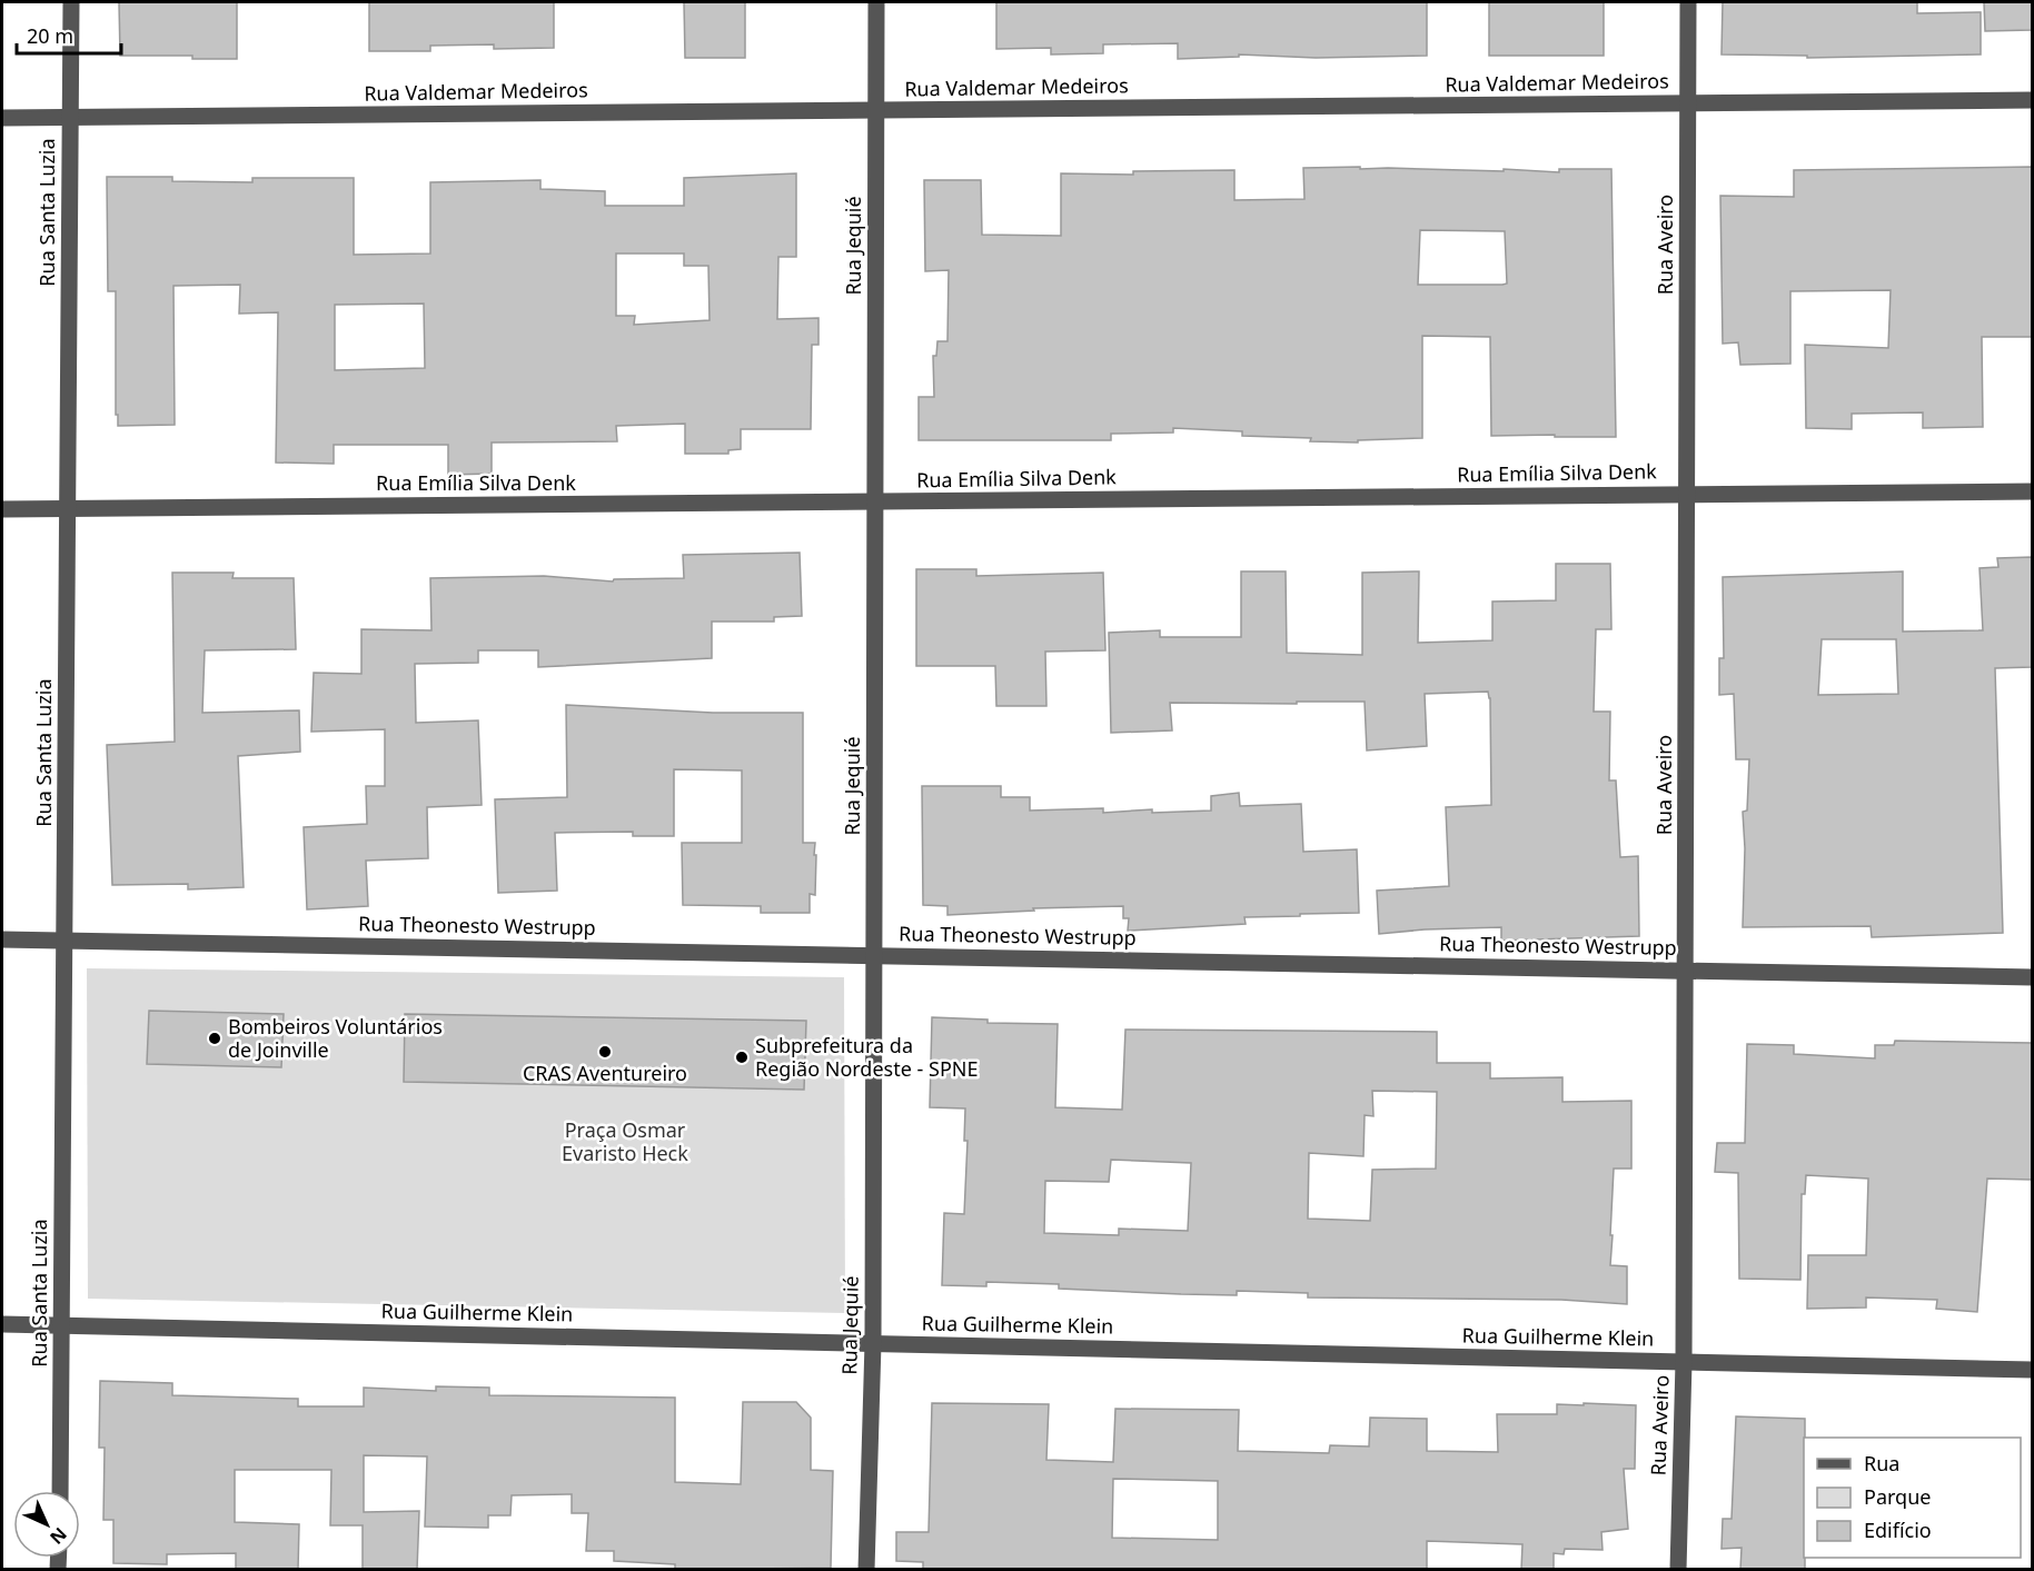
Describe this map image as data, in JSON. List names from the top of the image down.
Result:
{
  "streets": {
    "street": [
      "Rua Valdemar Medeiros",
      "Rua Santa Luzia",
      "Rua Aveiro",
      "Rua Jequié",
      "Rua Emília Silva Denk",
      "Rua Theonesto Westrupp",
      "Rua Guilherme Klein"
    ]
  },
  "crossings": [
    ["Rua Valdemar Medeiros", "Rua Santa Luzia"],
    ["Rua Valdemar Medeiros", "Rua Aveiro"],
    ["Rua Valdemar Medeiros", "Rua Jequié"],
    ["Rua Santa Luzia", "Rua Emília Silva Denk"],
    ["Rua Santa Luzia", "Rua Theonesto Westrupp"],
    ["Rua Santa Luzia", "Rua Guilherme Klein"],
    ["Rua Aveiro", "Rua Emília Silva Denk"],
    ["Rua Aveiro", "Rua Theonesto Westrupp"],
    ["Rua Aveiro", "Rua Guilherme Klein"],
    ["Rua Jequié", "Rua Emília Silva Denk"],
    ["Rua Jequié", "Rua Theonesto Westrupp"],
    ["Rua Jequié", "Rua Guilherme Klein"]
  ],
  "parks": ["Praça Osmar Evaristo Heck"],
  "places": ["Bombeiros Voluntários de Joinville", "CRAS Aventureiro", "Subprefeitura da Região Nordeste - SPNE"],
  "legend": ["Rua", "Parque", "Edifício"],
  "scale_bar": "20 m",
  "north": "bottom right"
}
